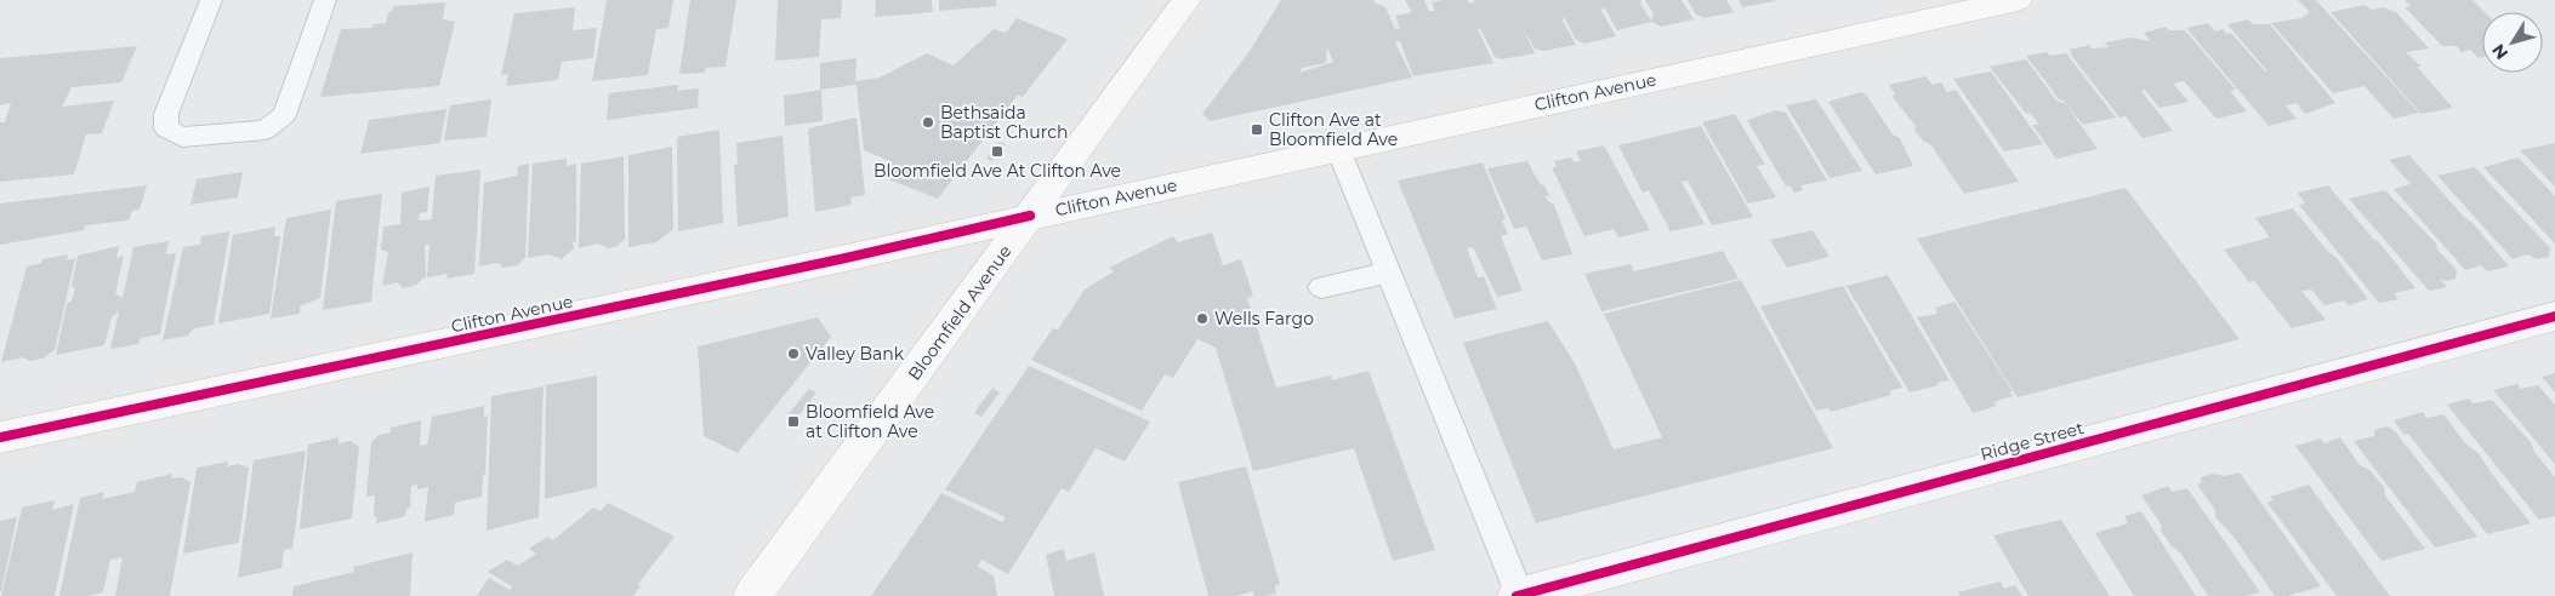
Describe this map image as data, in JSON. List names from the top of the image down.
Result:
{
  "streets": {
    "main road": ["Clifton Avenue", "Bloomfield Avenue"],
    "street": ["Ridge Street"]
  },
  "crossings": [
    ["Clifton Avenue", "Bloomfield Avenue"]
  ],
  "places": {
    "other": ["Bethsaida Baptist Church", "Wells Fargo", "Valley Bank"],
    "transit": ["Clifton Ave at Bloomfield Ave", "Bloomfield Ave At Clifton Ave", "Bloomfield Ave at Clifton Ave"]
  },
  "north": "bottom left"
}
